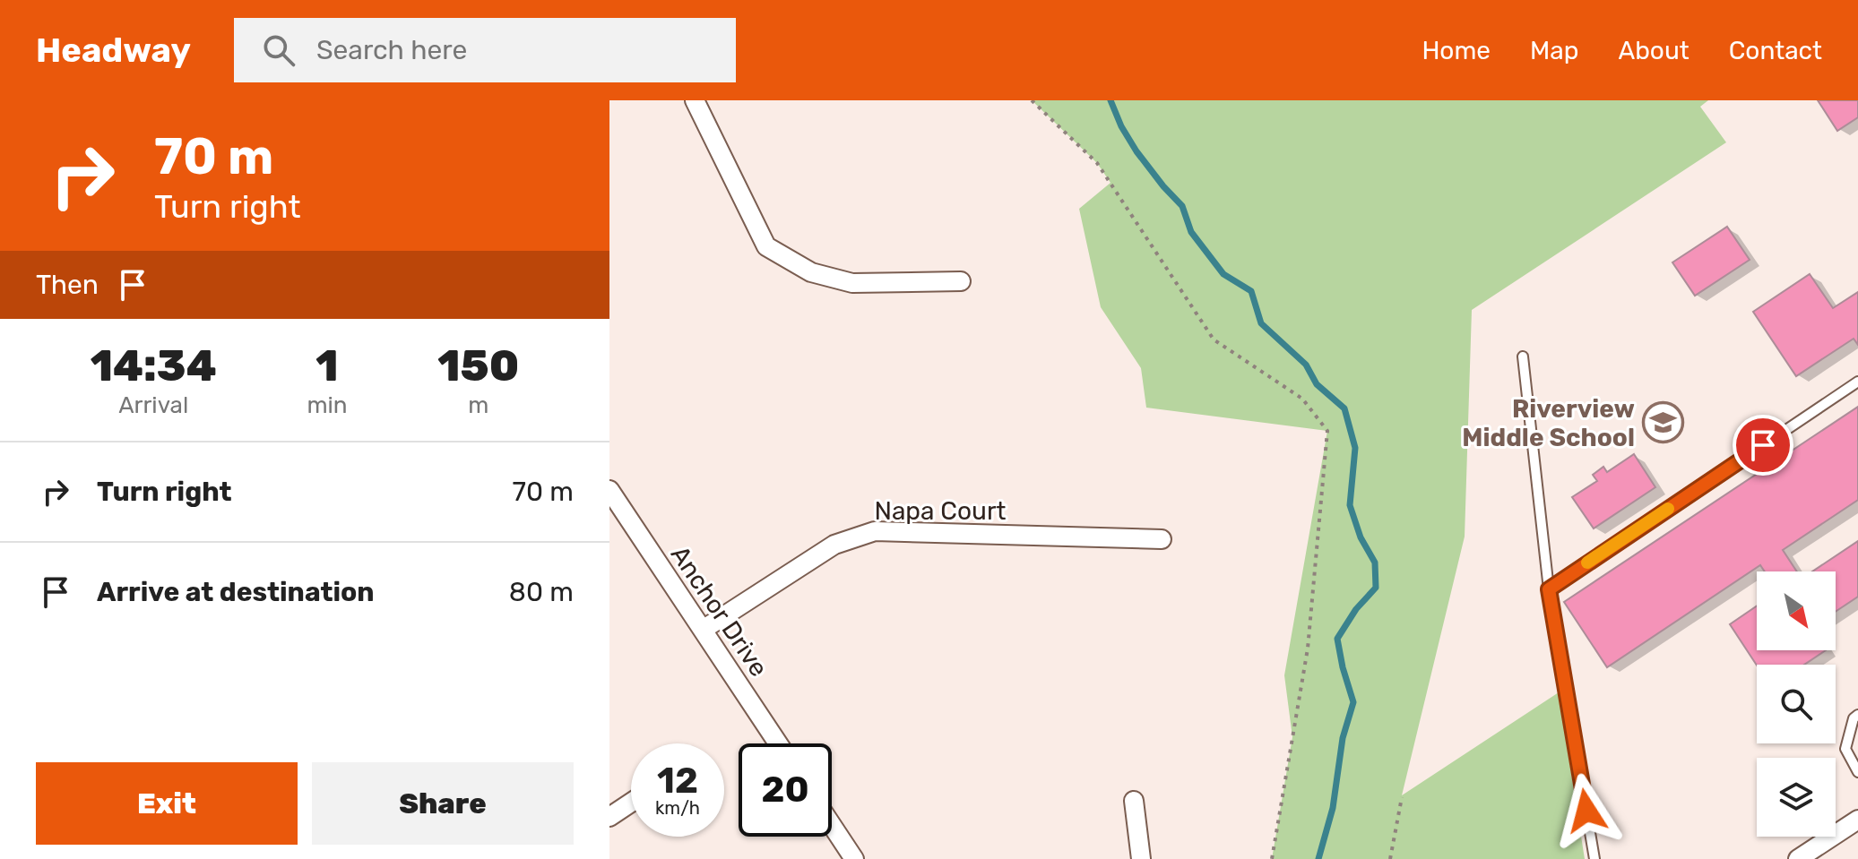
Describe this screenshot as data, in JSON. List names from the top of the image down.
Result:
{
  "streets": {
    "street": ["Napa Court", "Anchor Drive"]
  },
  "crossings": [
    ["Napa Court", "Anchor Drive"]
  ],
  "places": {
    "school or university": ["Riverview Middle School"]
  },
  "north": "bottom right",
  "page": {
    "header": "Headway",
    "search": "Search here",
    "nav": [
      "Home",
      "Map",
      "About",
      "Contact"
    ],
    "turn": ["70 m", "Turn right"],
    "then": "Then",
    "eta": [
      "14:34",
      "Arrival",
      "1",
      "min",
      "150",
      "m"
    ],
    "list": [
      {
        "name": "Turn right",
        "value": "70 m"
      },
      {
        "name": "Arrive at destination",
        "value": "80 m"
      }
    ],
    "speed": "12 km/h",
    "limit": "20",
    "buttons": ["Exit", "Share"]
  }
}
